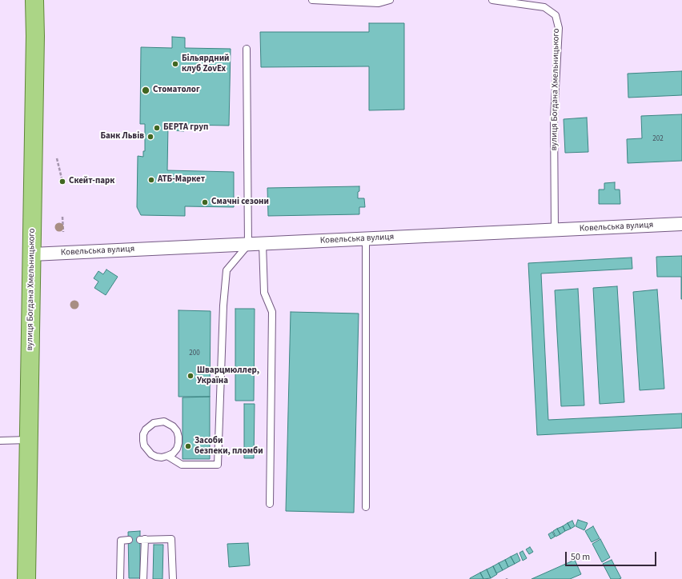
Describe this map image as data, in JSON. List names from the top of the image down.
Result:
{
  "streets": {
    "main road": ["вулиця Богдана Хмельницького"],
    "street": ["Ковельська вулиця"]
  },
  "crossings": [
    ["вулиця Богдана Хмельницького", "Ковельська вулиця"]
  ],
  "places": [
    "Більярдний клуб ZovEx",
    "Стоматолог",
    "БЕРТА груп",
    "Банк Львів",
    "АТБ-Маркет",
    "Скейт-парк",
    "Смачні сезони",
    "Шварцмюллер, Україна",
    "Засоби безпеки, пломби"
  ],
  "house_numbers": ["202", "200"],
  "scale_bar": "50 m"
}
